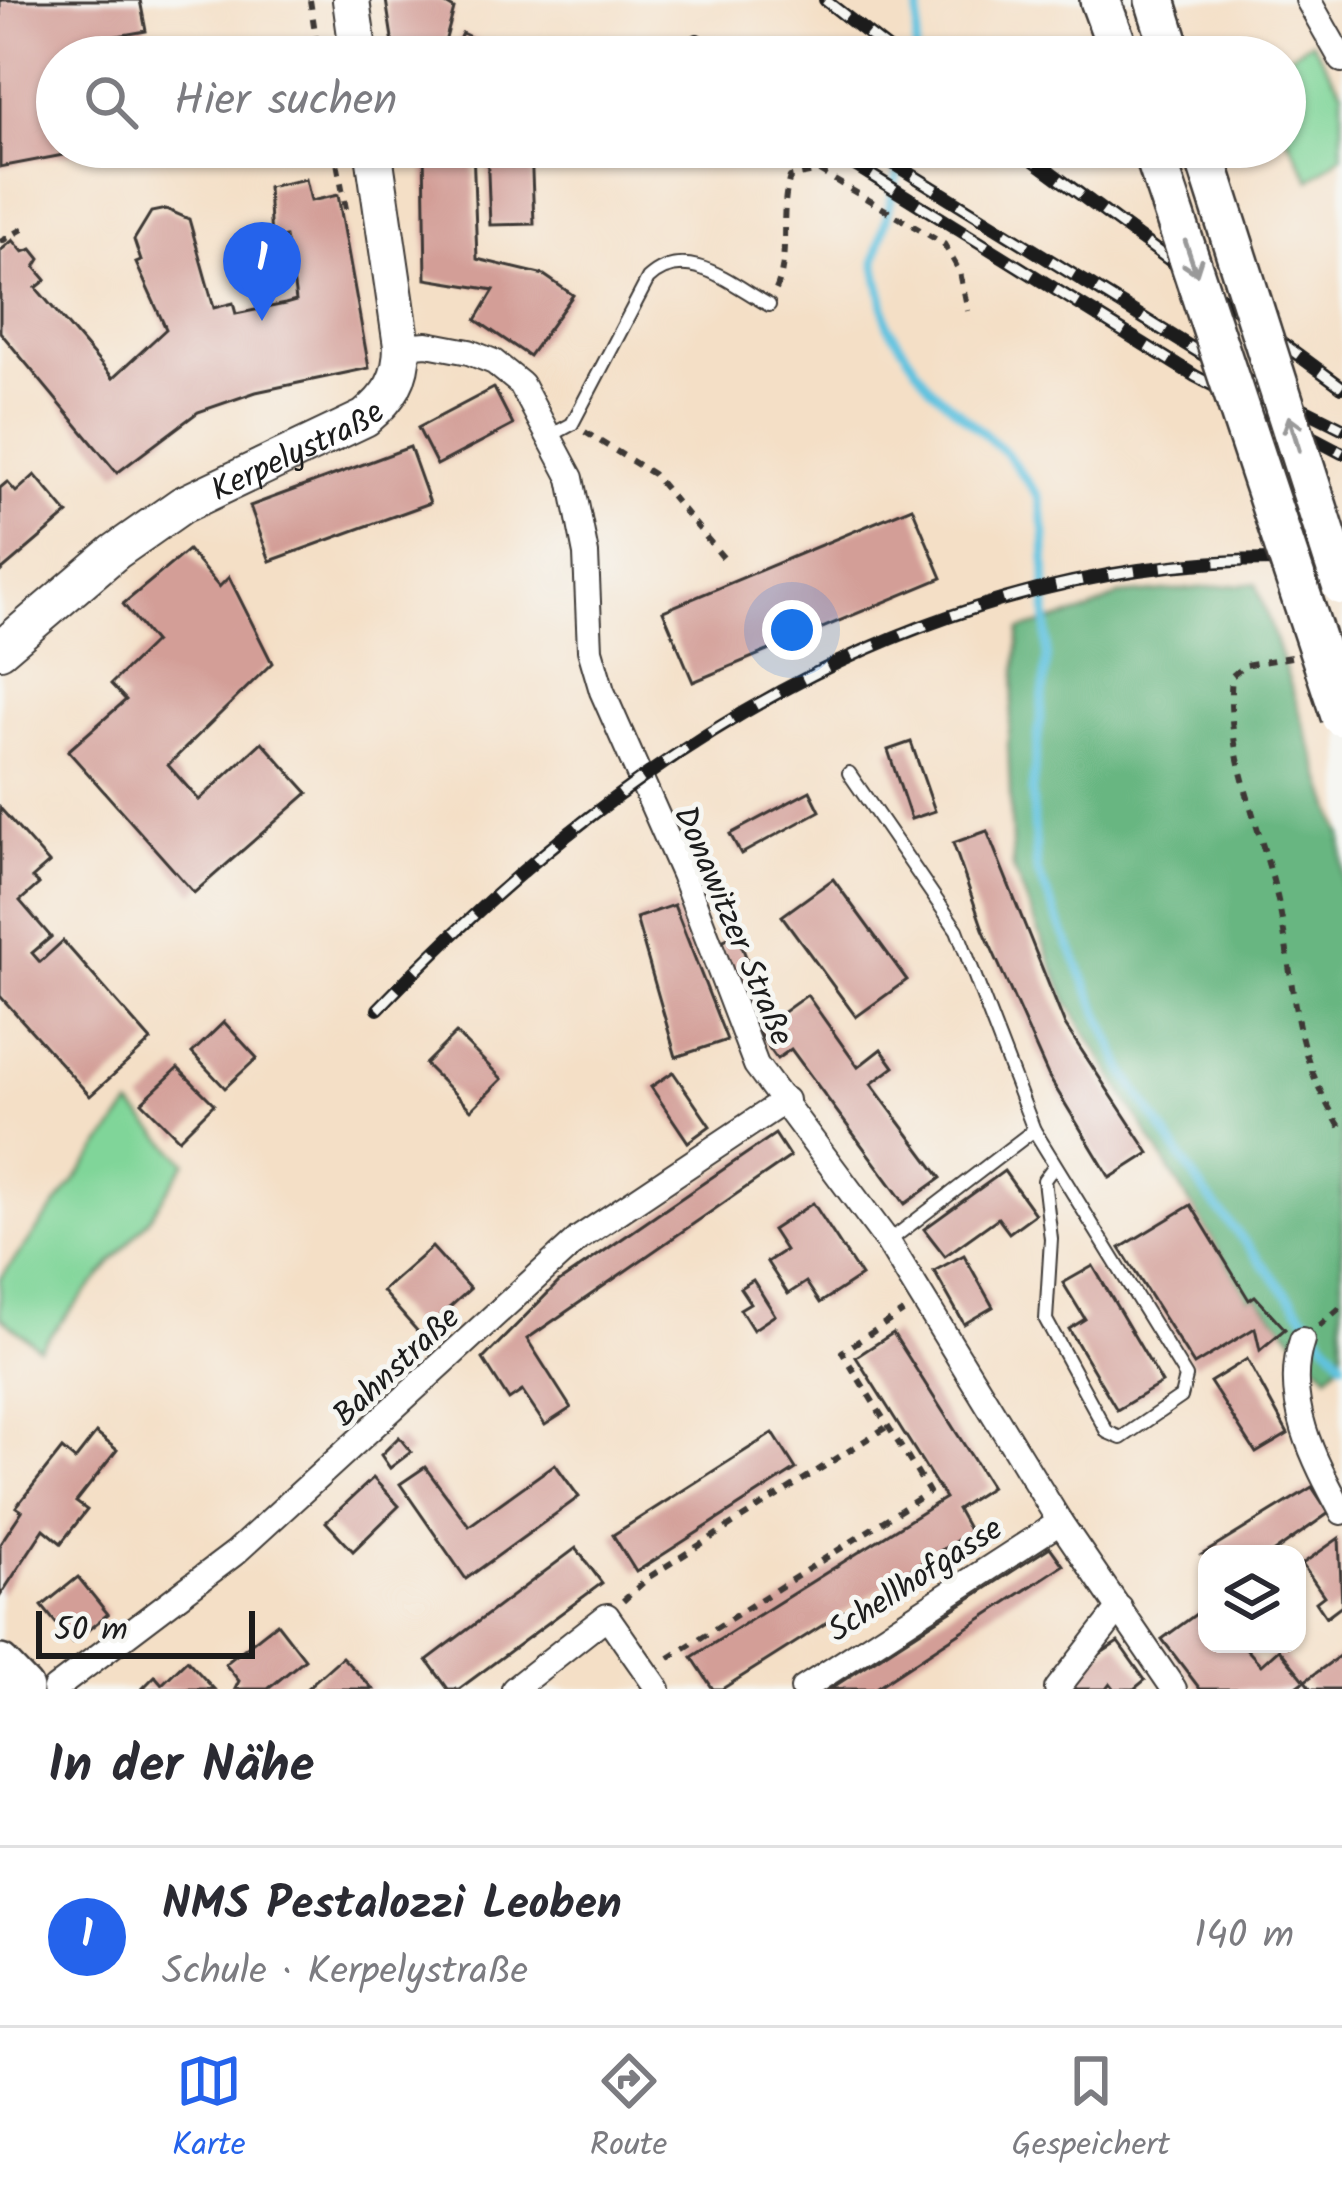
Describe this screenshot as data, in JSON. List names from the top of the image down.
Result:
{
  "streets": {
    "main road": ["Kerpelystraße"],
    "street": ["Donawitzer Straße", "Bahnstraße", "Schellhofgasse"]
  },
  "crossings": [
    ["Kerpelystraße", "Donawitzer Straße"],
    ["Donawitzer Straße", "Bahnstraße"],
    ["Donawitzer Straße", "Schellhofgasse"]
  ],
  "scale_bar": "50 m",
  "page": {
    "search": "Hier suchen",
    "pins": "1",
    "scale": "50 m",
    "heading": "In der Nähe",
    "list": [
      {
        "mark": "1",
        "name": "NMS Pestalozzi Leoben",
        "note": "Schule · Kerpelystraße",
        "value": "140 m"
      }
    ],
    "nav": ["Karte", "Route", "Gespeichert"]
  }
}
